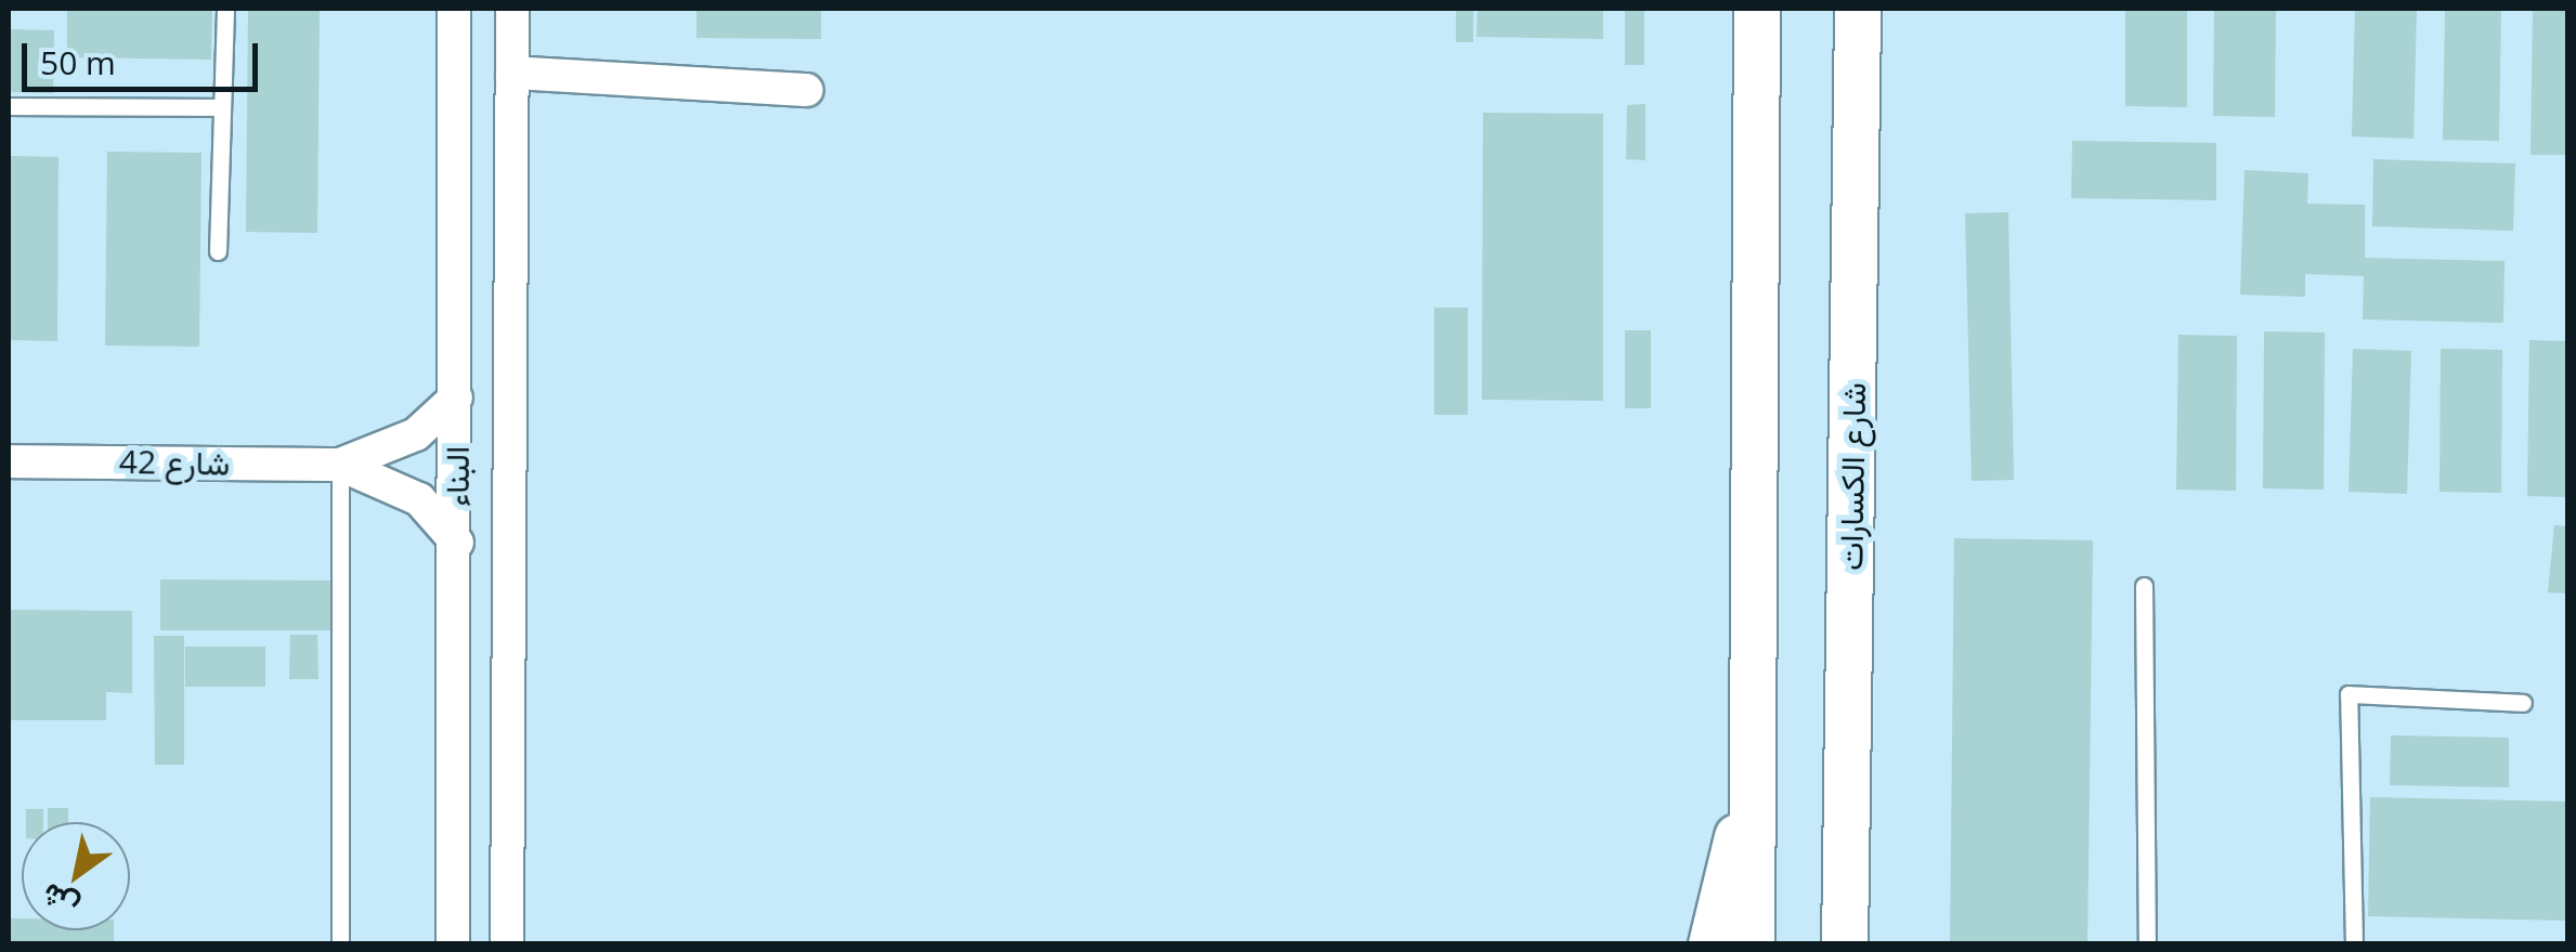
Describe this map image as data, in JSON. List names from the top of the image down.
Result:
{
  "streets": {
    "street": ["شارع 42", "البناء", "شارع الكسارات"]
  },
  "crossings": [
    ["شارع 42", "البناء"]
  ],
  "scale_bar": "50 m",
  "north": "bottom left"
}
